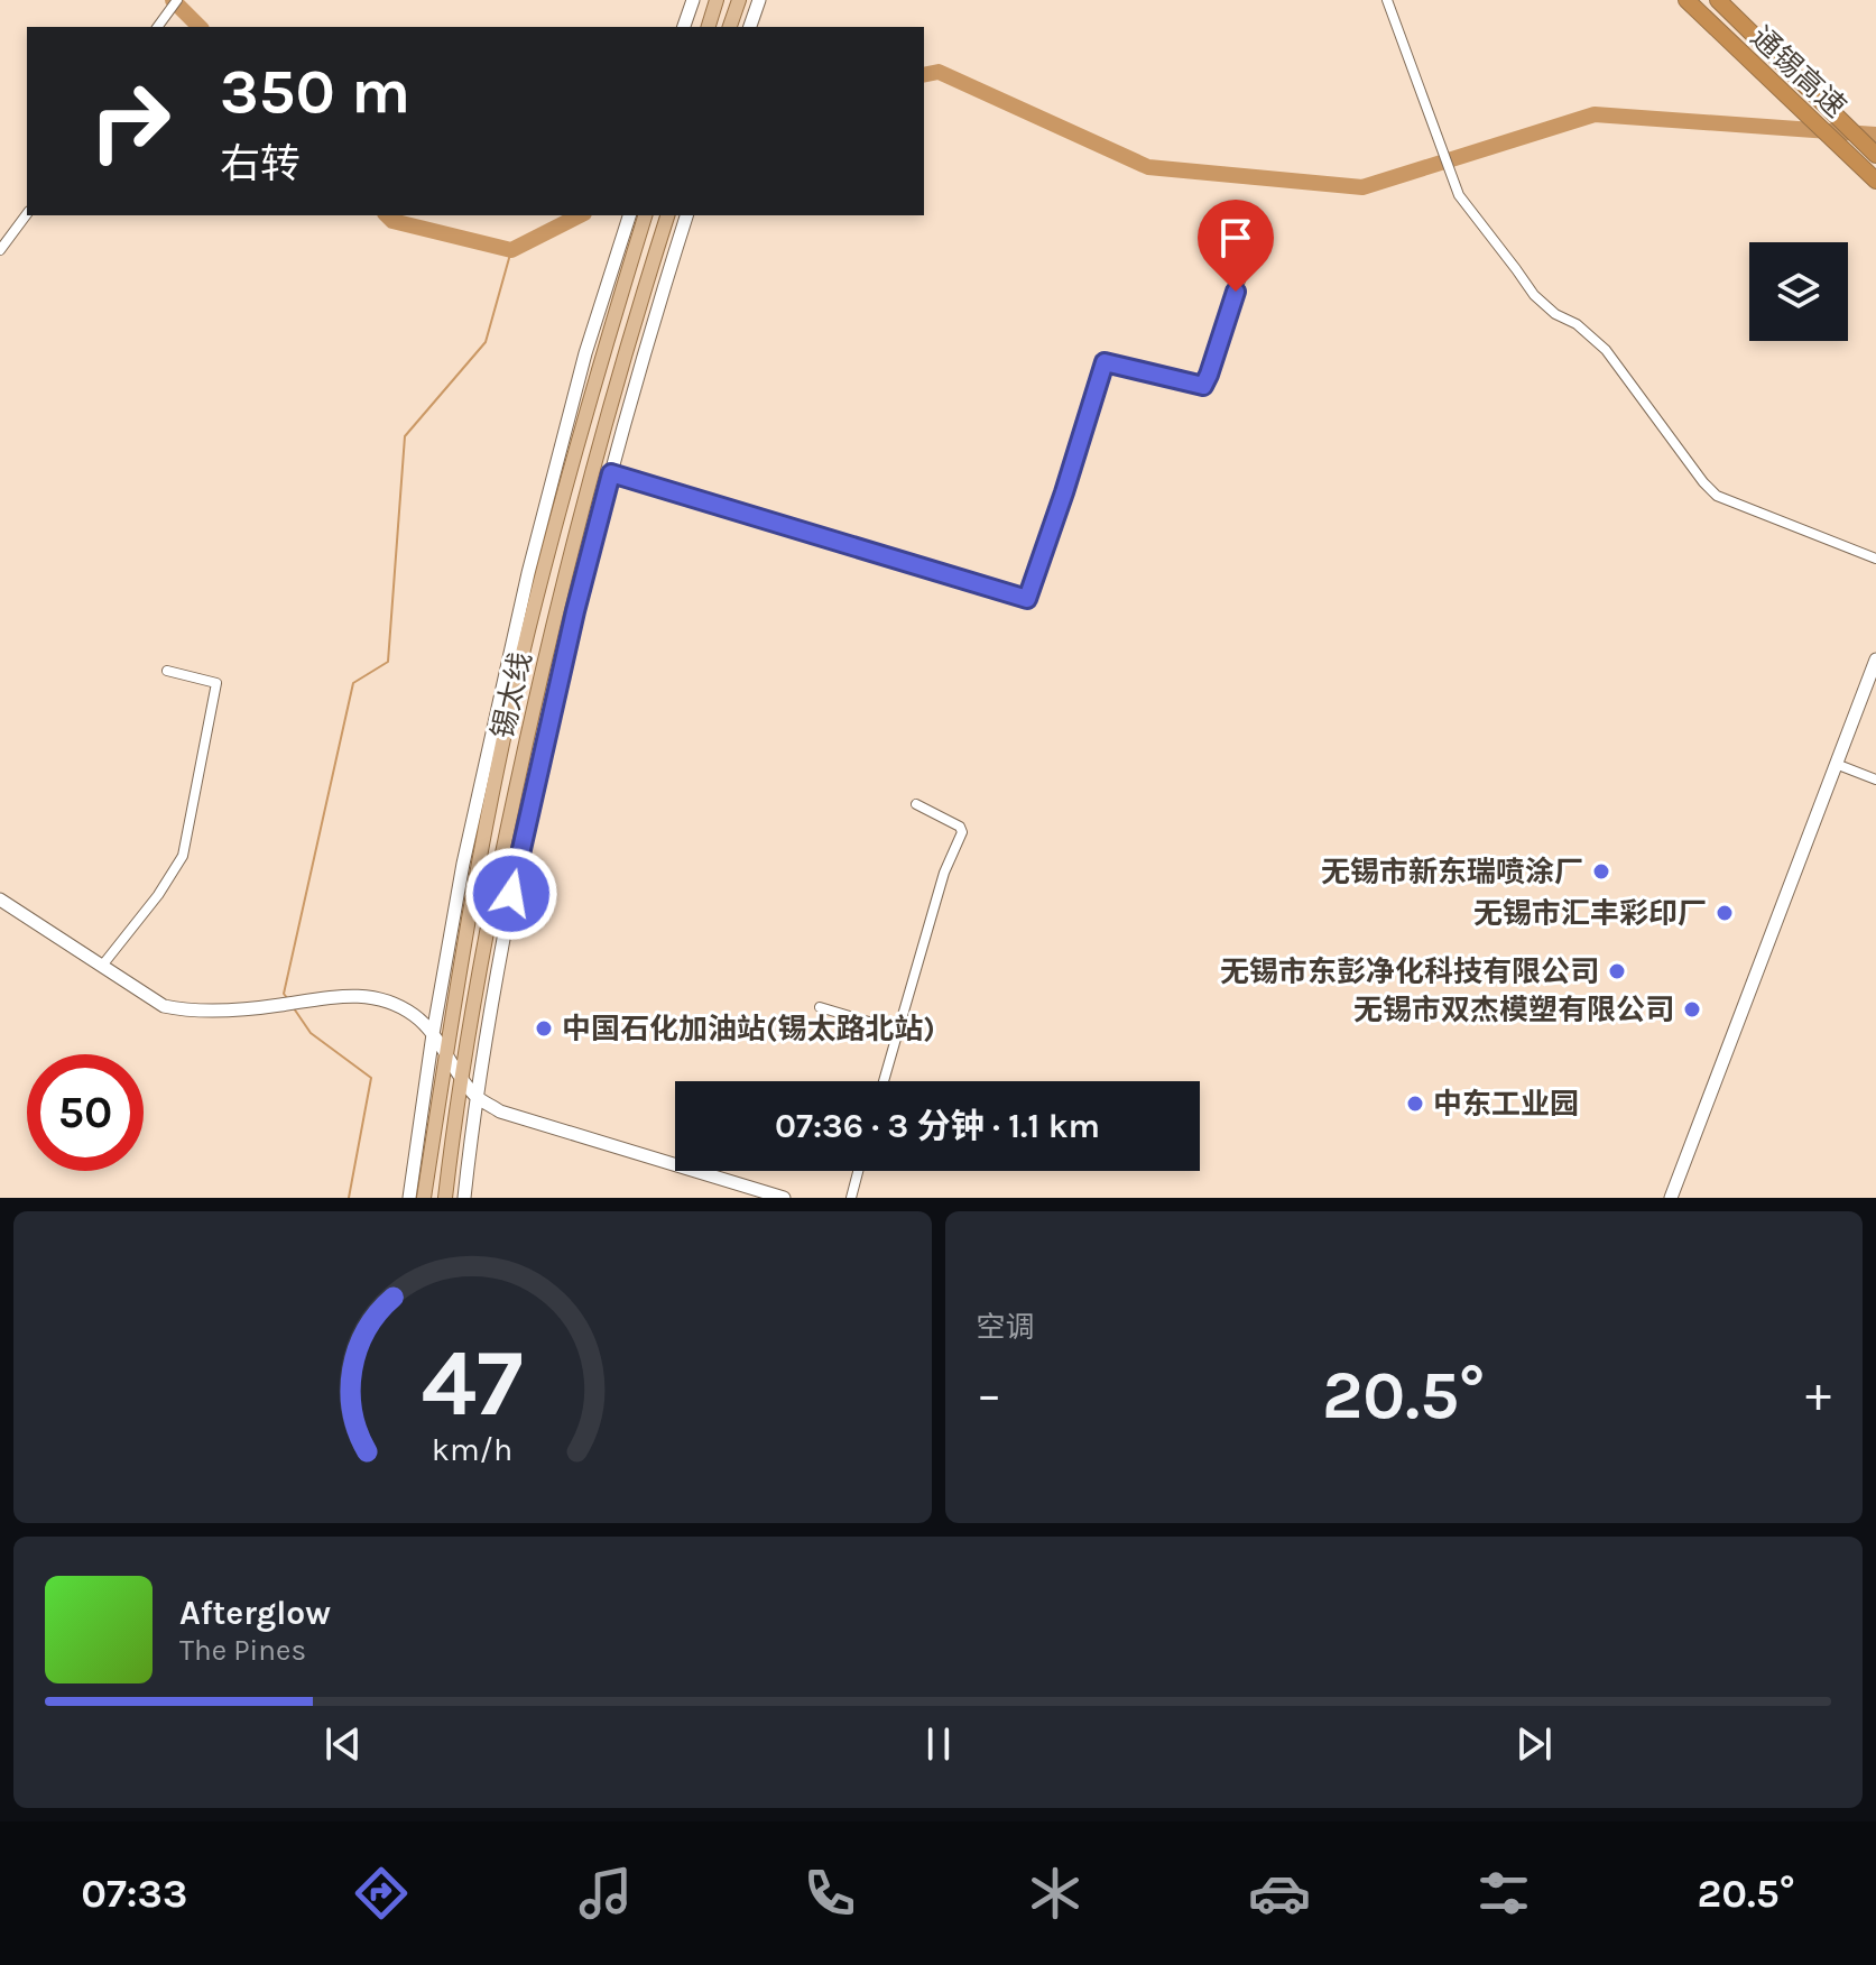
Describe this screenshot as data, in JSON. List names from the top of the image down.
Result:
{
  "streets": {
    "highway": ["通锡高速"],
    "main road": ["锡太线"]
  },
  "places": [
    "无锡市新东瑞喷涂厂",
    "无锡市汇丰彩印厂",
    "无锡市东彭净化科技有限公司",
    "无锡市双杰模塑有限公司",
    "中国石化加油站(锡太路北站)",
    "中东工业园"
  ],
  "page": {
    "turn": ["350 m", "右转"],
    "limit": "50",
    "trip": "07:36 · 3 分钟 · 1.1 km",
    "tile": "空调",
    "heat": ["−", "20.5°", "+"],
    "song": ["Afterglow", "The Pines"],
    "tabs": ["07:33", "20.5°"],
    "gauge": ["47", "km/h"]
  }
}
